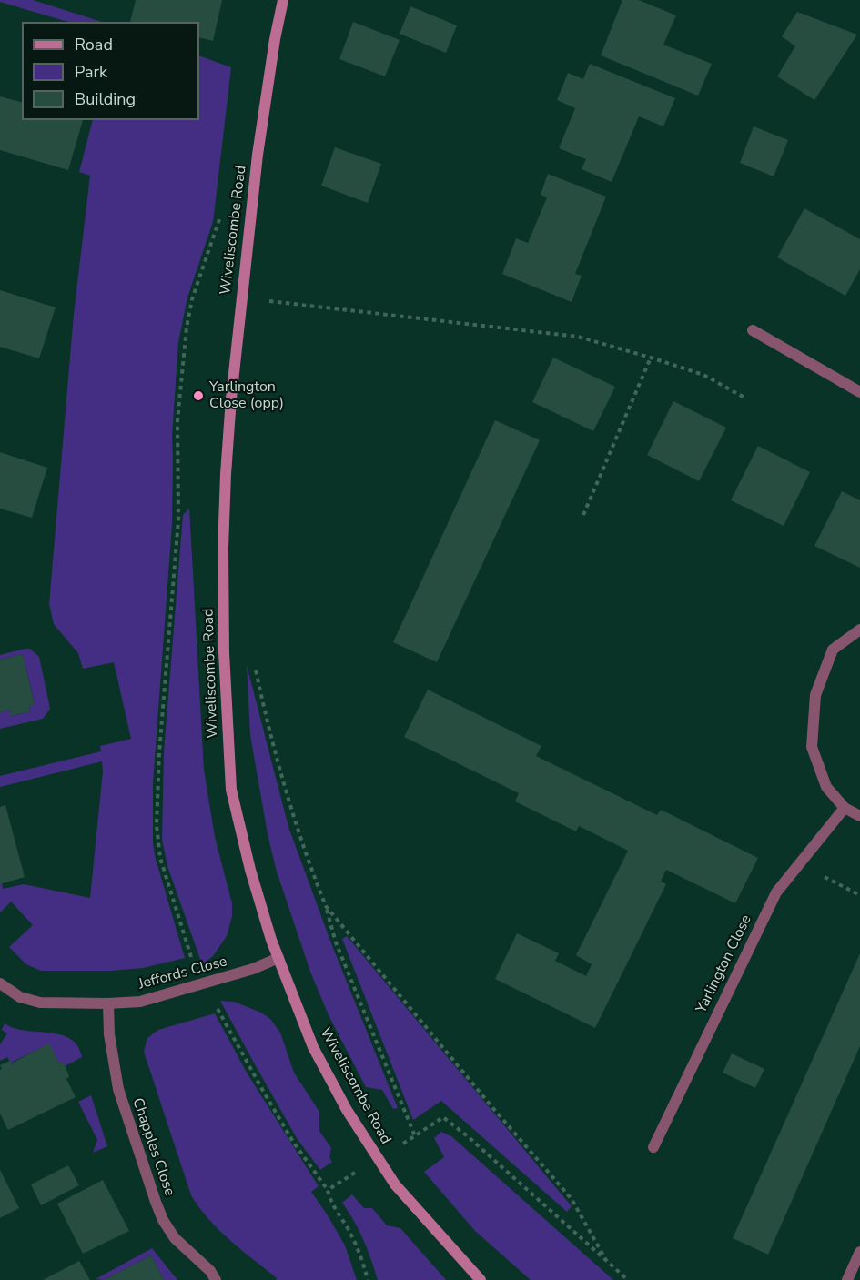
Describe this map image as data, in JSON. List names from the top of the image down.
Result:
{
  "streets": {
    "main road": ["Wiveliscombe Road"],
    "street": ["Yarlington Close", "Jeffords Close", "Chapples Close"]
  },
  "crossings": [
    ["Wiveliscombe Road", "Jeffords Close"],
    ["Jeffords Close", "Chapples Close"]
  ],
  "places": ["Yarlington Close (opp)"],
  "legend": ["Road", "Park", "Building"]
}
